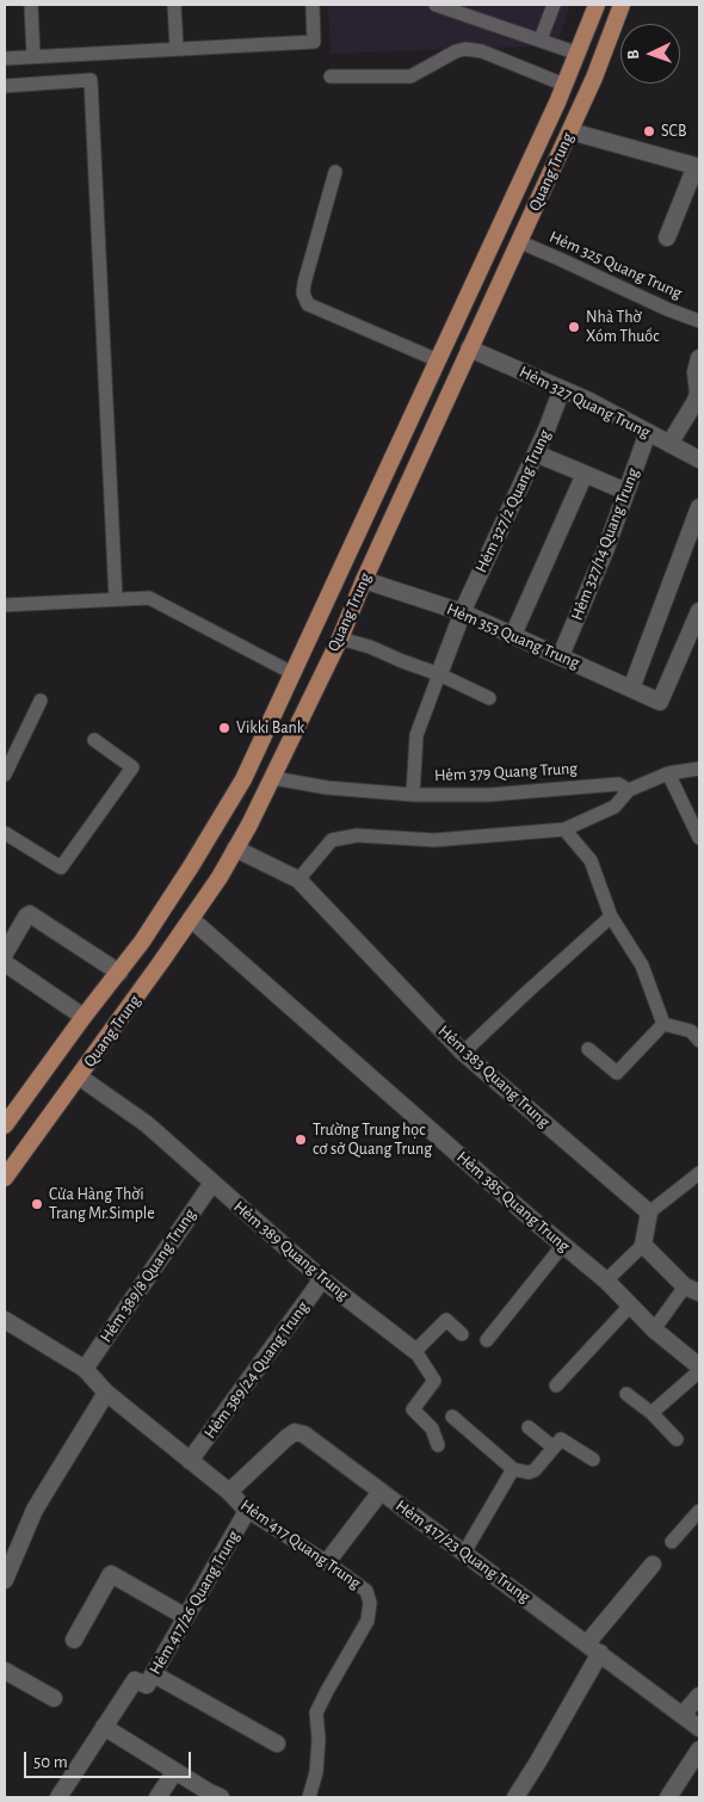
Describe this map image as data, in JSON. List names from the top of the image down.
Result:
{
  "streets": {
    "main road": ["Quang Trung"],
    "street": [
      "Hẻm 327 Quang Trung",
      "Hẻm 327/2 Quang Trung",
      "Hẻm 327/14 Quang Trung",
      "Hẻm 353 Quang Trung",
      "Hẻm 383 Quang Trung",
      "Hẻm 385 Quang Trung",
      "Hẻm 389 Quang Trung",
      "Hẻm 389/8 Quang Trung",
      "Hẻm 389/24 Quang Trung",
      "Hẻm 417 Quang Trung",
      "Hẻm 417/23 Quang Trung",
      "Hẻm 417/26 Quang Trung"
    ],
    "lane": ["Hẻm 325 Quang Trung", "Hẻm 379 Quang Trung"]
  },
  "crossings": [
    ["Quang Trung", "Hẻm 325 Quang Trung"],
    ["Quang Trung", "Hẻm 327 Quang Trung"],
    ["Quang Trung", "Hẻm 353 Quang Trung"],
    ["Quang Trung", "Hẻm 379 Quang Trung"],
    ["Quang Trung", "Hẻm 383 Quang Trung"],
    ["Quang Trung", "Hẻm 385 Quang Trung"],
    ["Quang Trung", "Hẻm 389 Quang Trung"],
    ["Hẻm 327 Quang Trung", "Hẻm 327/2 Quang Trung"],
    ["Hẻm 327 Quang Trung", "Hẻm 327/14 Quang Trung"],
    ["Hẻm 327/2 Quang Trung", "Hẻm 353 Quang Trung"],
    ["Hẻm 327/14 Quang Trung", "Hẻm 353 Quang Trung"],
    ["Hẻm 389 Quang Trung", "Hẻm 389/8 Quang Trung"],
    ["Hẻm 389 Quang Trung", "Hẻm 389/24 Quang Trung"],
    ["Hẻm 389/8 Quang Trung", "Hẻm 417 Quang Trung"],
    ["Hẻm 389/24 Quang Trung", "Hẻm 417 Quang Trung"],
    ["Hẻm 417 Quang Trung", "Hẻm 417/23 Quang Trung"],
    ["Hẻm 417 Quang Trung", "Hẻm 417/26 Quang Trung"]
  ],
  "places": [
    "SCB",
    "Nhà Thờ Xóm Thuốc",
    "Vikki Bank",
    "Trường Trung học cơ sở Quang Trung",
    "Cửa Hàng Thời Trang Mr.Simple"
  ],
  "scale_bar": "50 m",
  "north": "left"
}
